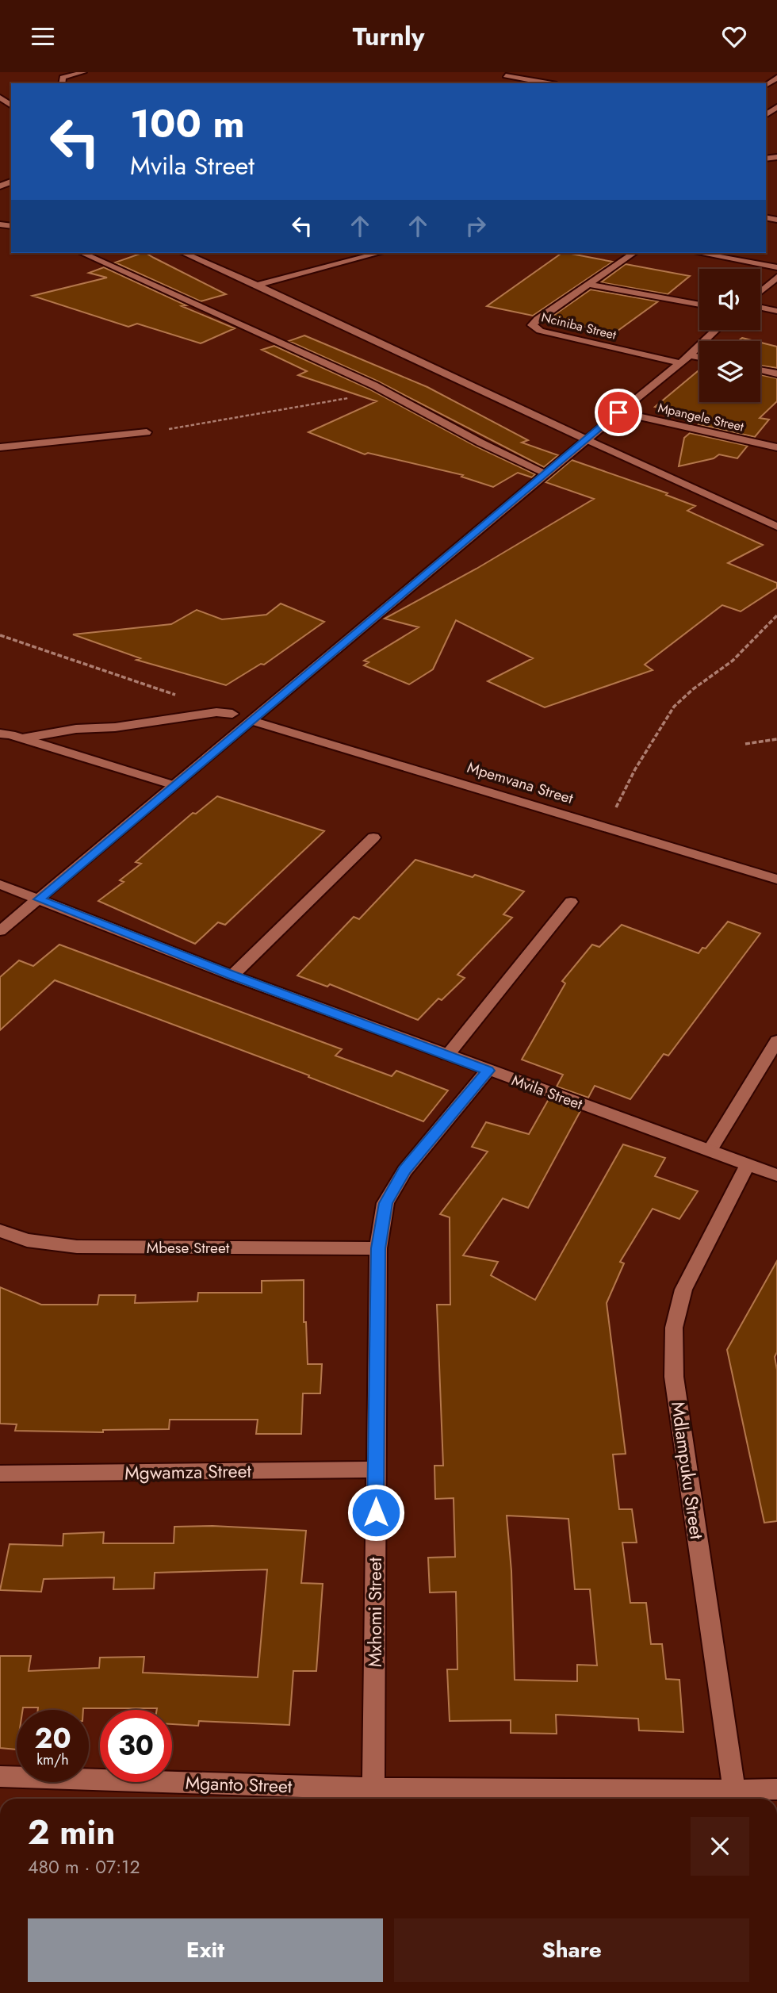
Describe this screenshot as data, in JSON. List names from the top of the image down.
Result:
{
  "streets": {
    "street": [
      "Nciniba Street",
      "Mpangele Street",
      "Mpemvana Street",
      "Mvila Street",
      "Mbese Street",
      "Mdlampuku Street",
      "Mgwamza Street",
      "Mxhomi Street",
      "Mganto Street"
    ]
  },
  "crossings": [
    ["Mvila Street", "Mdlampuku Street"],
    ["Mvila Street", "Mxhomi Street"],
    ["Mbese Street", "Mxhomi Street"],
    ["Mdlampuku Street", "Mganto Street"],
    ["Mgwamza Street", "Mxhomi Street"],
    ["Mxhomi Street", "Mganto Street"]
  ],
  "page": {
    "header": "Turnly",
    "turn": ["100 m", "Mvila Street"],
    "speed": "20 km/h",
    "limit": "30",
    "heading": ["2 min", "480 m · 07:12"],
    "buttons": ["Exit", "Share"]
  }
}
